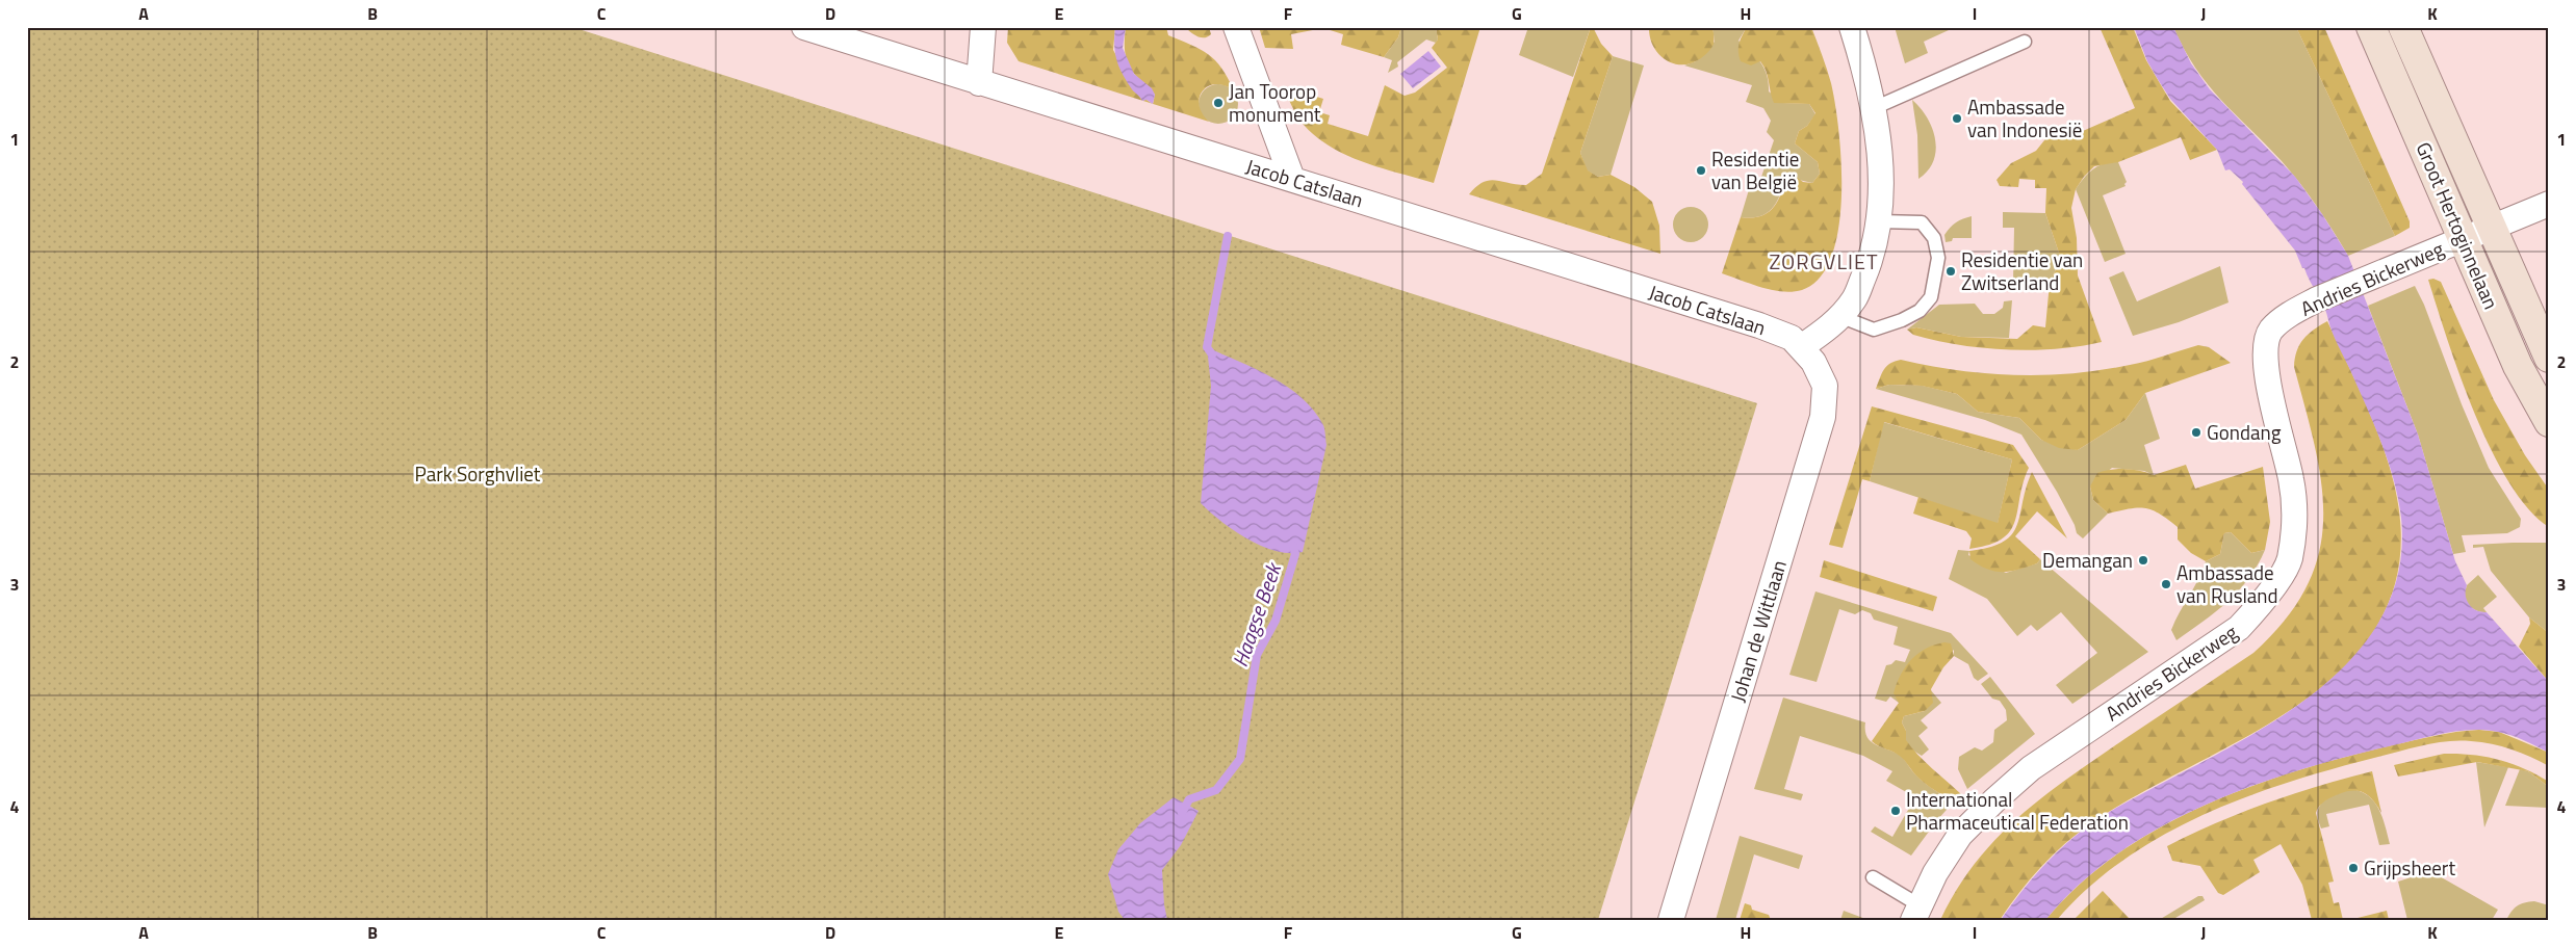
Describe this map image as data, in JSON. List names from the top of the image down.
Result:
{
  "streets": {
    "main road": ["Groot Hertoginnelaan"],
    "street": ["Jacob Catslaan", "Andries Bickerweg", "Johan de Wittlaan"]
  },
  "crossings": [
    ["Jacob Catslaan", "Johan de Wittlaan"],
    ["Groot Hertoginnelaan", "Andries Bickerweg"]
  ],
  "districts": ["ZORGVLIET"],
  "water": ["Haagse Beek"],
  "parks": ["Park Sorghvliet"],
  "places": [
    "Jan Toorop monument",
    "Ambassade van Indonesië",
    "Residentie van België",
    "Residentie van Zwitserland",
    "Gondang",
    "Demangan",
    "Ambassade van Rusland",
    "International Pharmaceutical Federation",
    "Grijpsheert"
  ],
  "grid": {
    "columns": [
      "A",
      "B",
      "C",
      "D",
      "E",
      "F",
      "G",
      "H",
      "I",
      "J",
      "K"
    ],
    "rows": [
      "1",
      "2",
      "3",
      "4"
    ]
  }
}
